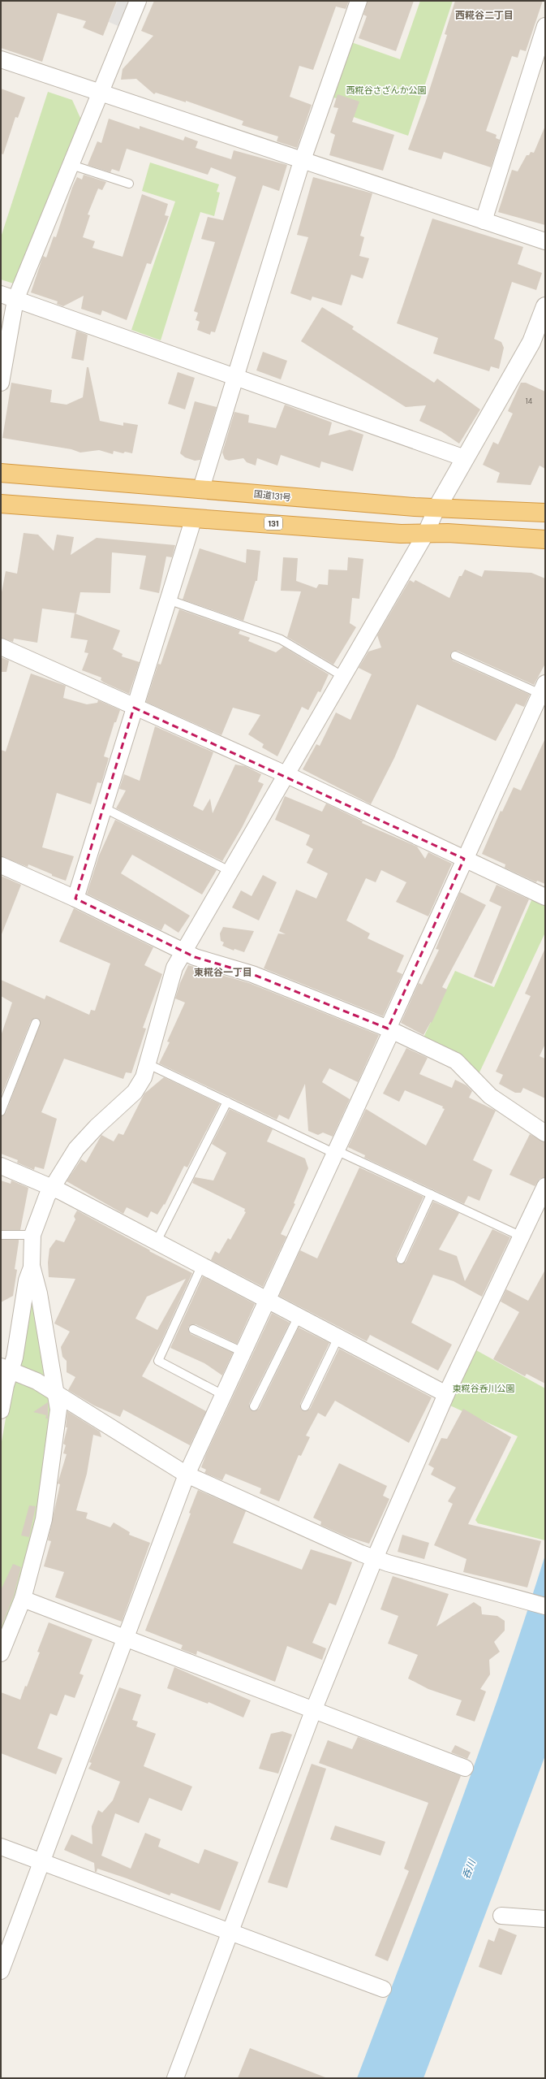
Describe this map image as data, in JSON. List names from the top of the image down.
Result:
{
  "streets": {
    "highway": ["国道131号", "131"]
  },
  "districts": ["西糀谷二丁目", "東糀谷一丁目"],
  "water": ["呑川"],
  "parks": ["西糀谷さざんか公園", "東糀谷呑川公園"],
  "house_numbers": ["14"]
}
